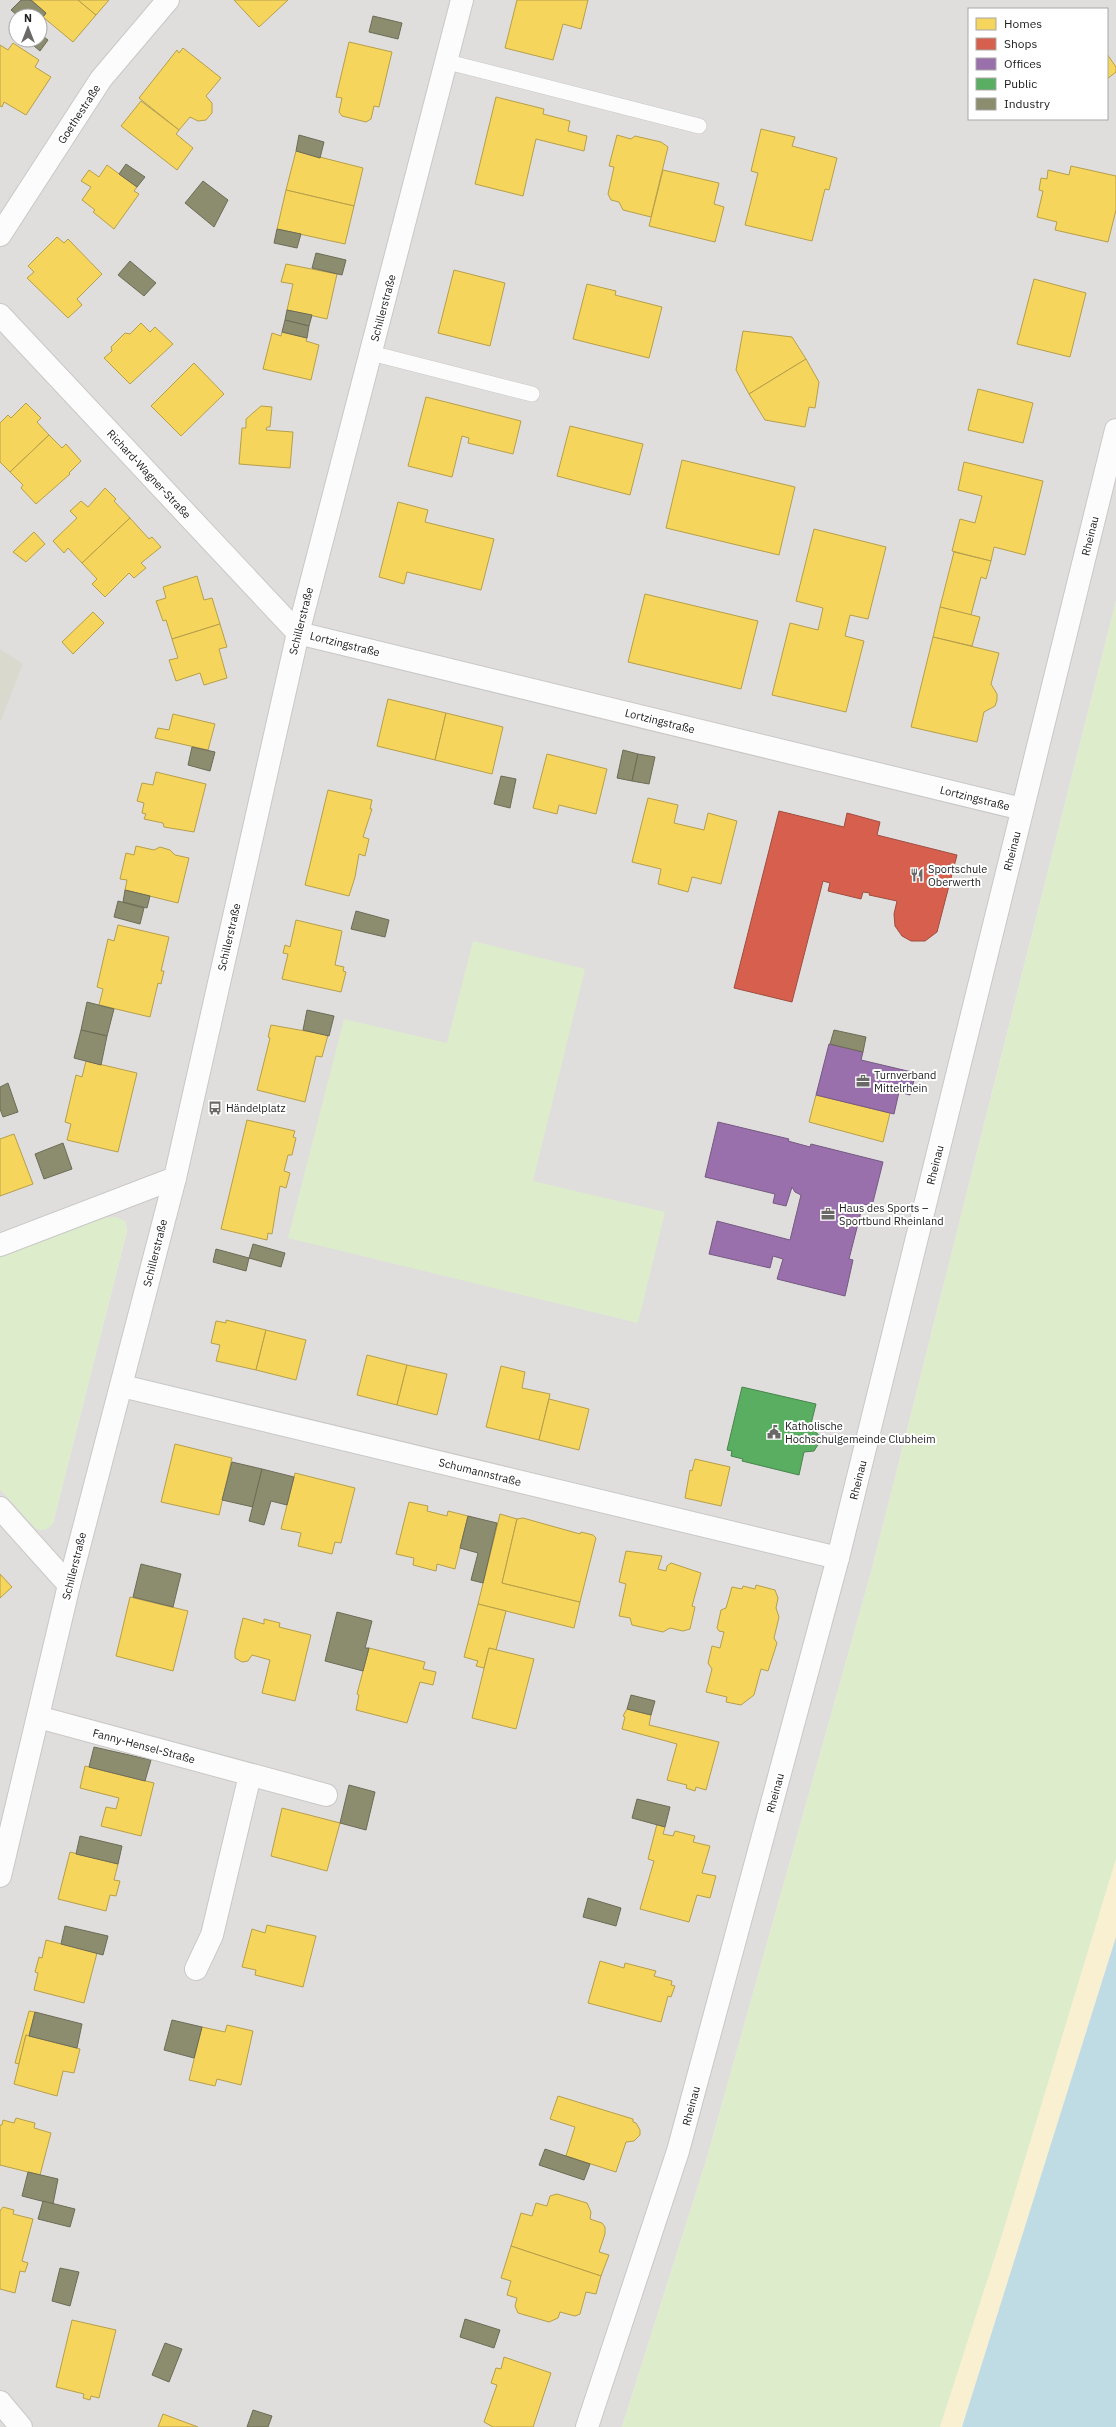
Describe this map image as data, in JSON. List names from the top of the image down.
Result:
{
  "streets": {
    "street": [
      "Goethestraße",
      "Schillerstraße",
      "Richard-Wagner-Straße",
      "Rheinau",
      "Lortzingstraße",
      "Schumannstraße",
      "Fanny-Hensel-Straße"
    ]
  },
  "crossings": [
    ["Schillerstraße", "Richard-Wagner-Straße"],
    ["Schillerstraße", "Lortzingstraße"],
    ["Schillerstraße", "Schumannstraße"],
    ["Schillerstraße", "Fanny-Hensel-Straße"],
    ["Richard-Wagner-Straße", "Lortzingstraße"],
    ["Rheinau", "Lortzingstraße"],
    ["Rheinau", "Schumannstraße"]
  ],
  "places": {
    "restaurant": ["Sportschule Oberwerth"],
    "office": ["Turnverband Mittelrhein", "Haus des Sports – Sportbund Rheinland"],
    "bus stop": ["Händelplatz"],
    "public building": ["Katholische Hochschulgemeinde Clubheim"]
  },
  "legend": [
    "Homes",
    "Shops",
    "Offices",
    "Public",
    "Industry"
  ],
  "north": "top"
}
